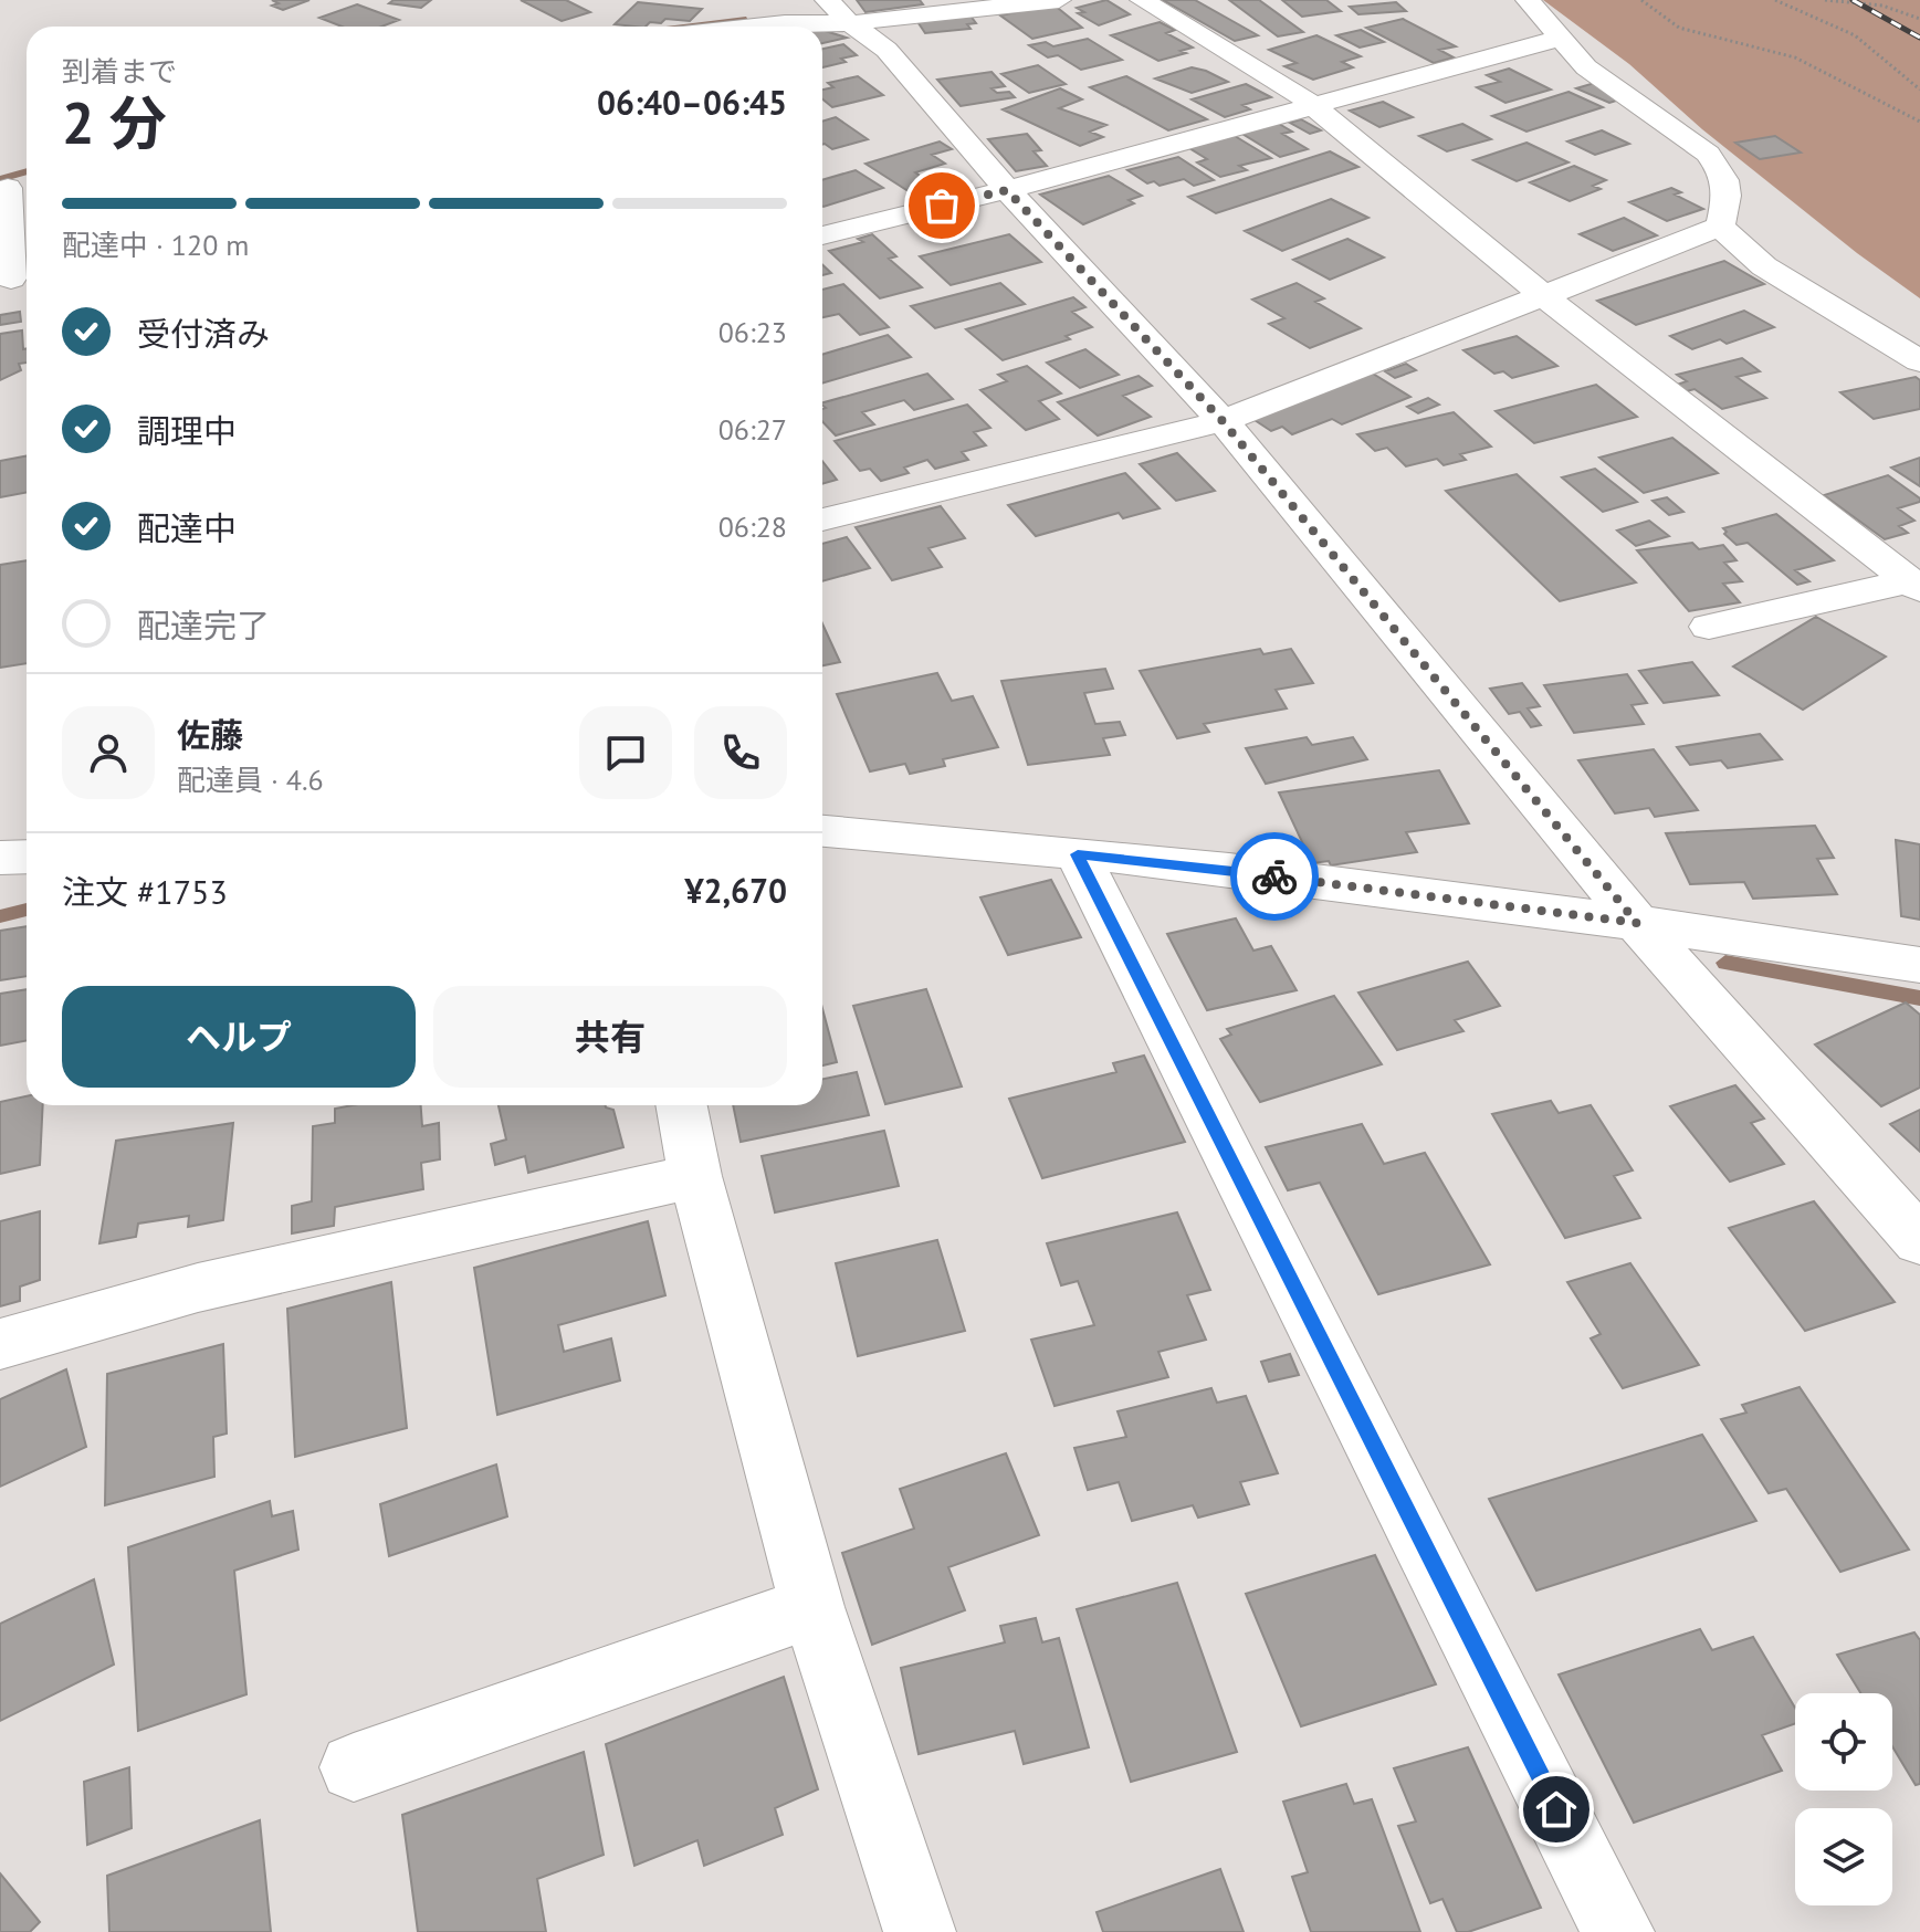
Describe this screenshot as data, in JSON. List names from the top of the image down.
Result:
{
  "page": {
    "heading": ["2 分", "到着まで", "06:40–06:45"],
    "panel": [
      "佐藤",
      "配達員 · 4.6",
      "注文 #1753",
      "¥2,670"
    ],
    "bar": "配達中 · 120 m",
    "list": [
      ["受付済み", "06:23"],
      ["調理中", "06:27"],
      ["配達中", "06:28"],
      "配達完了"
    ],
    "buttons": ["ヘルプ", "共有"]
  }
}
